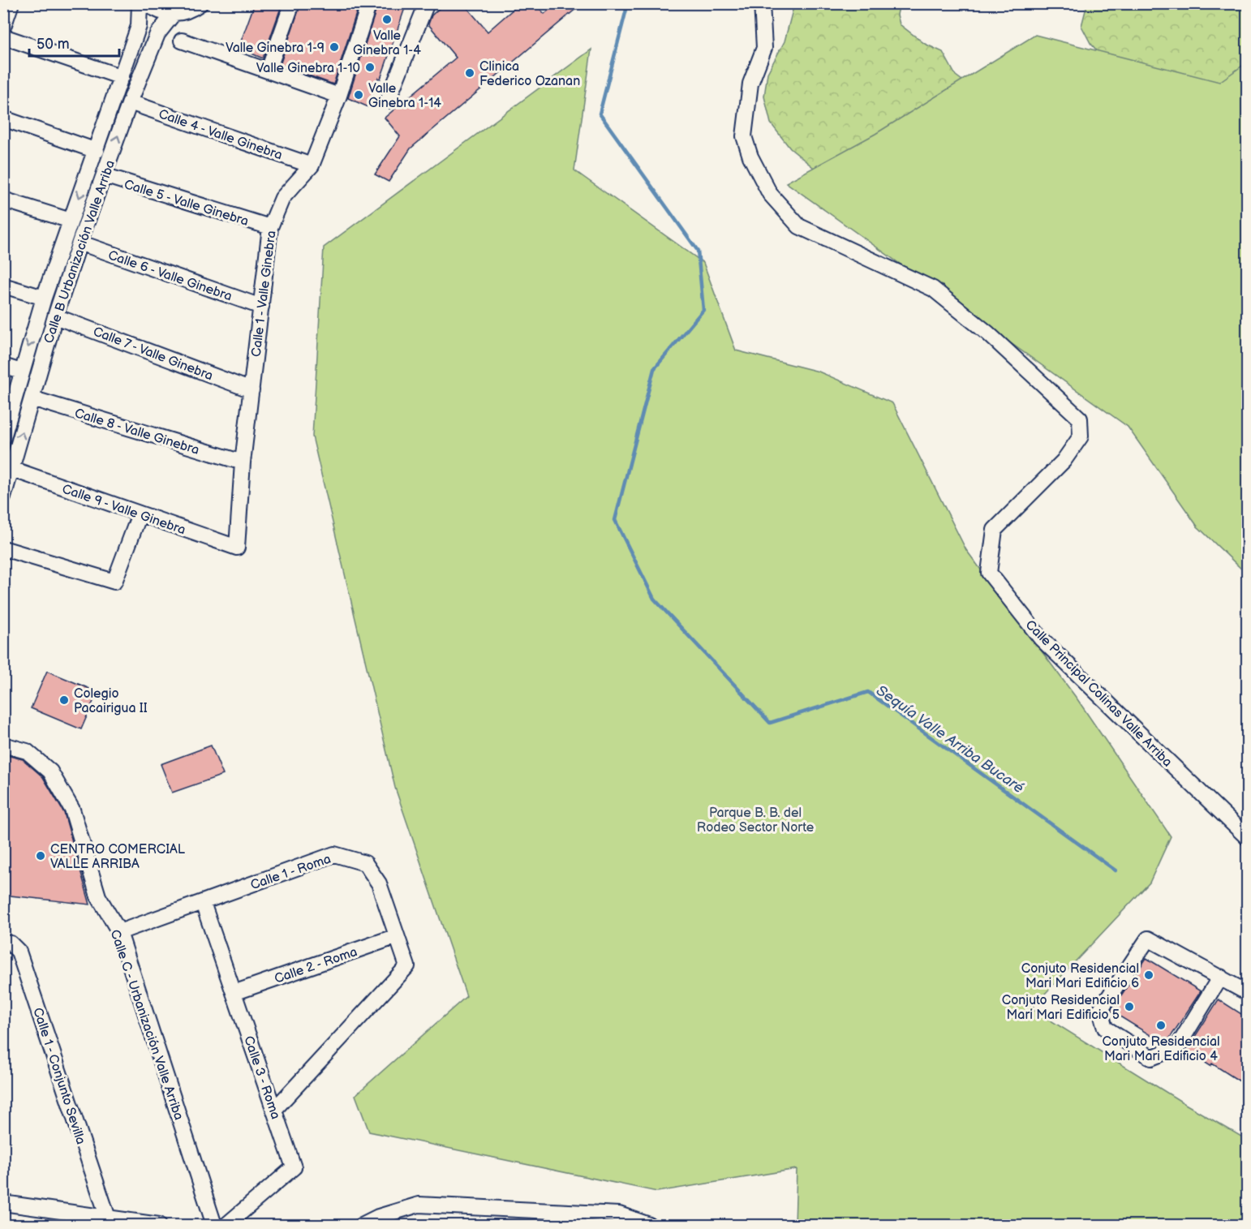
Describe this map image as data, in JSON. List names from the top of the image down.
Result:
{
  "streets": {
    "street": [
      "Calle 4 - Valle Ginebra",
      "Calle 5 - Valle Ginebra",
      "Calle B Urbanización Valle Arriba",
      "Calle 6 - Valle Ginebra",
      "Calle 1 - Valle Ginebra",
      "Calle 7 - Valle Ginebra",
      "Calle 8 - Valle Ginebra",
      "Calle 9 - Valle Ginebra",
      "Calle Principal Colinas Valle Arriba",
      "Calle 1 - Roma",
      "Calle 2 - Roma",
      "Calle C - Urbanización Valle Arriba",
      "Calle 1 - Conjunto Sevilla",
      "Calle 3 - Roma"
    ]
  },
  "crossings": [
    ["Calle 4 - Valle Ginebra", "Calle B Urbanización Valle Arriba"],
    ["Calle 4 - Valle Ginebra", "Calle 1 - Valle Ginebra"],
    ["Calle 5 - Valle Ginebra", "Calle B Urbanización Valle Arriba"],
    ["Calle 5 - Valle Ginebra", "Calle 1 - Valle Ginebra"],
    ["Calle B Urbanización Valle Arriba", "Calle 6 - Valle Ginebra"],
    ["Calle B Urbanización Valle Arriba", "Calle 7 - Valle Ginebra"],
    ["Calle B Urbanización Valle Arriba", "Calle 8 - Valle Ginebra"],
    ["Calle B Urbanización Valle Arriba", "Calle 9 - Valle Ginebra"],
    ["Calle 6 - Valle Ginebra", "Calle 1 - Valle Ginebra"],
    ["Calle 1 - Valle Ginebra", "Calle 7 - Valle Ginebra"],
    ["Calle 1 - Valle Ginebra", "Calle 8 - Valle Ginebra"],
    ["Calle 1 - Valle Ginebra", "Calle 9 - Valle Ginebra"],
    ["Calle 1 - Roma", "Calle 2 - Roma"],
    ["Calle 1 - Roma", "Calle C - Urbanización Valle Arriba"],
    ["Calle 1 - Roma", "Calle 3 - Roma"],
    ["Calle 2 - Roma", "Calle 3 - Roma"]
  ],
  "water": ["Sequía Valle Arriba Bucaré"],
  "parks": ["Parque B. B. del Rodeo Sector Norte"],
  "places": [
    "Valle Ginebra 1-4",
    "Valle Ginebra 1-9",
    "Valle Ginebra 1-10",
    "Clinica Federico Ozanan",
    "Valle Ginebra 1-14",
    "Colegio Pacairigua II",
    "CENTRO COMERCIAL VALLE ARRIBA",
    "Conjuto Residencial Mari Mari Edificio 6",
    "Conjuto Residencial Mari Mari Edificio 5",
    "Conjuto Residencial Mari Mari Edificio 4"
  ],
  "scale_bar": "50 m"
}
